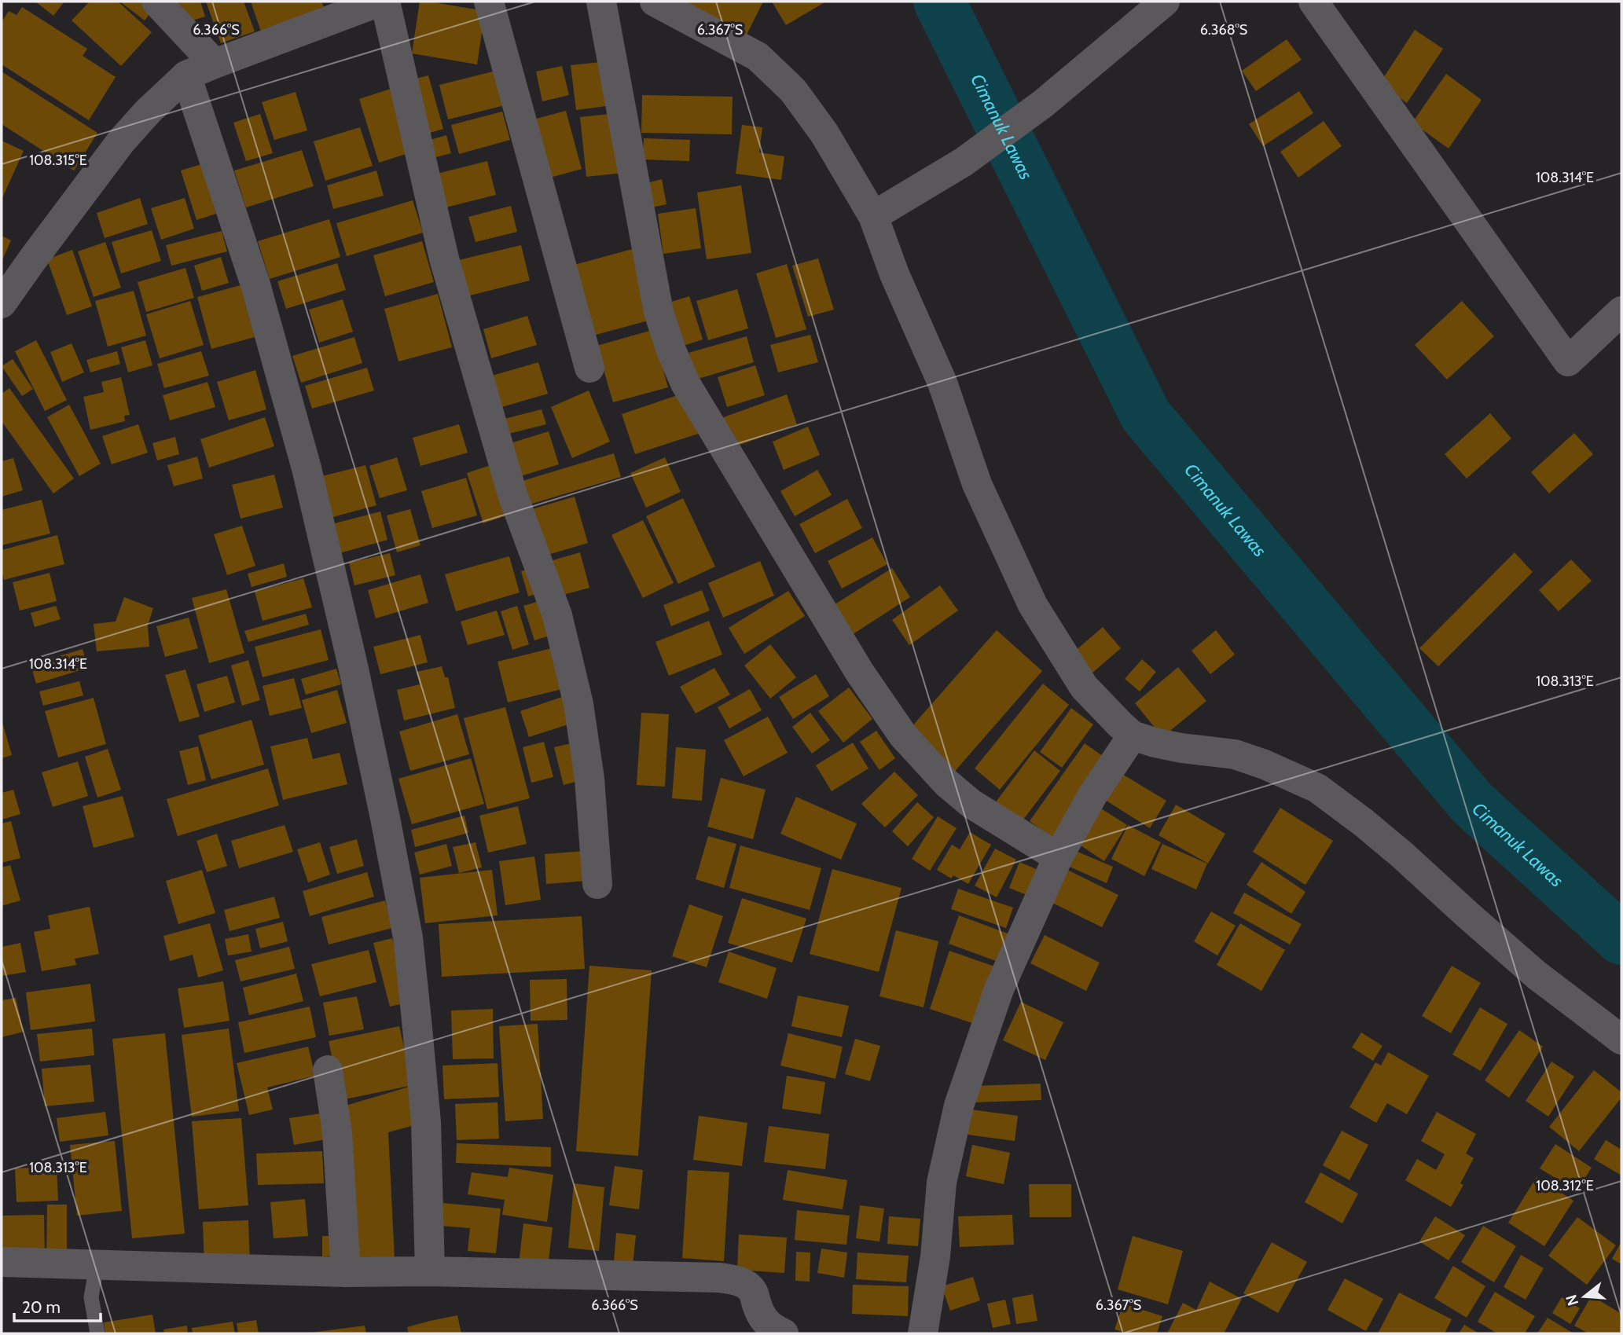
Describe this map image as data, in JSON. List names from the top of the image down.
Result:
{
  "water": ["Cimanuk Lawas"],
  "scale_bar": "20 m",
  "north": "left",
  "coordinates": [
    "6.366°S",
    "6.367°S",
    "6.368°S",
    "108.315°E",
    "108.314°E",
    "108.313°E",
    "108.312°E"
  ]
}
